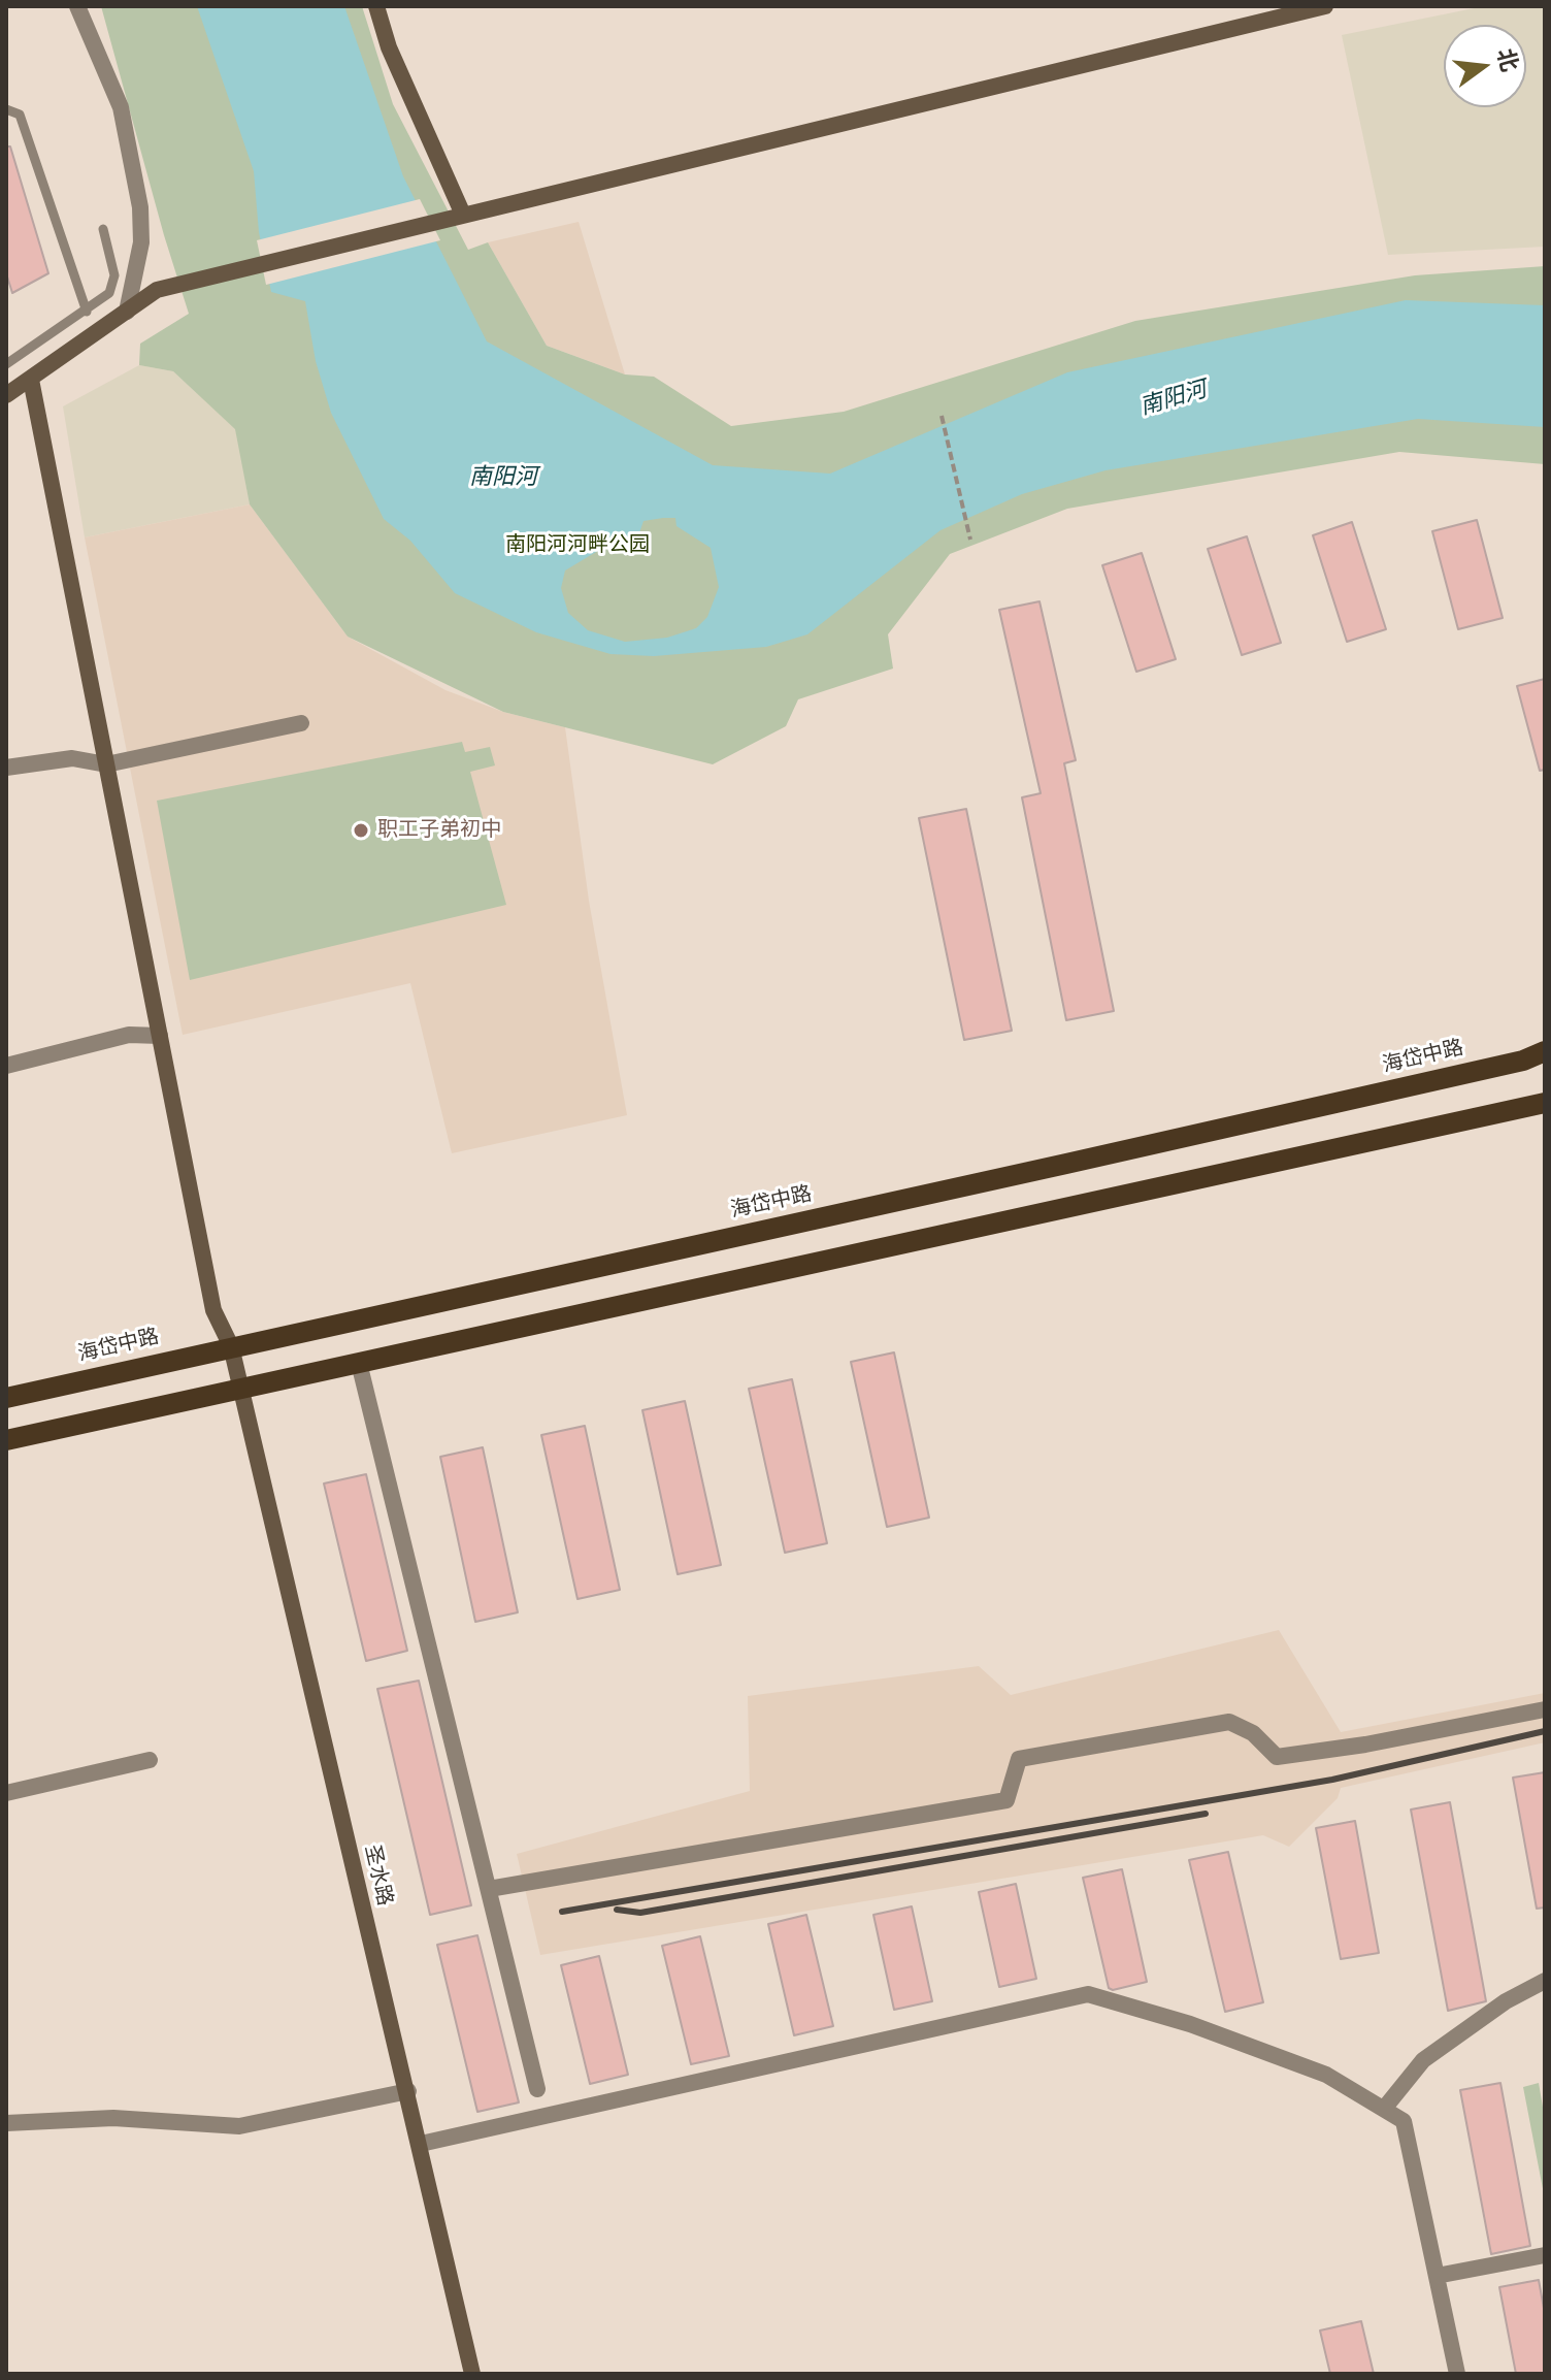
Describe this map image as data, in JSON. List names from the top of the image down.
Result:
{
  "streets": {
    "main road": ["海岱中路"],
    "street": ["圣水路"]
  },
  "crossings": [
    ["海岱中路", "圣水路"]
  ],
  "water": ["南阳河"],
  "parks": ["南阳河河畔公园"],
  "places": ["职工子弟初中"],
  "north": "right"
}
